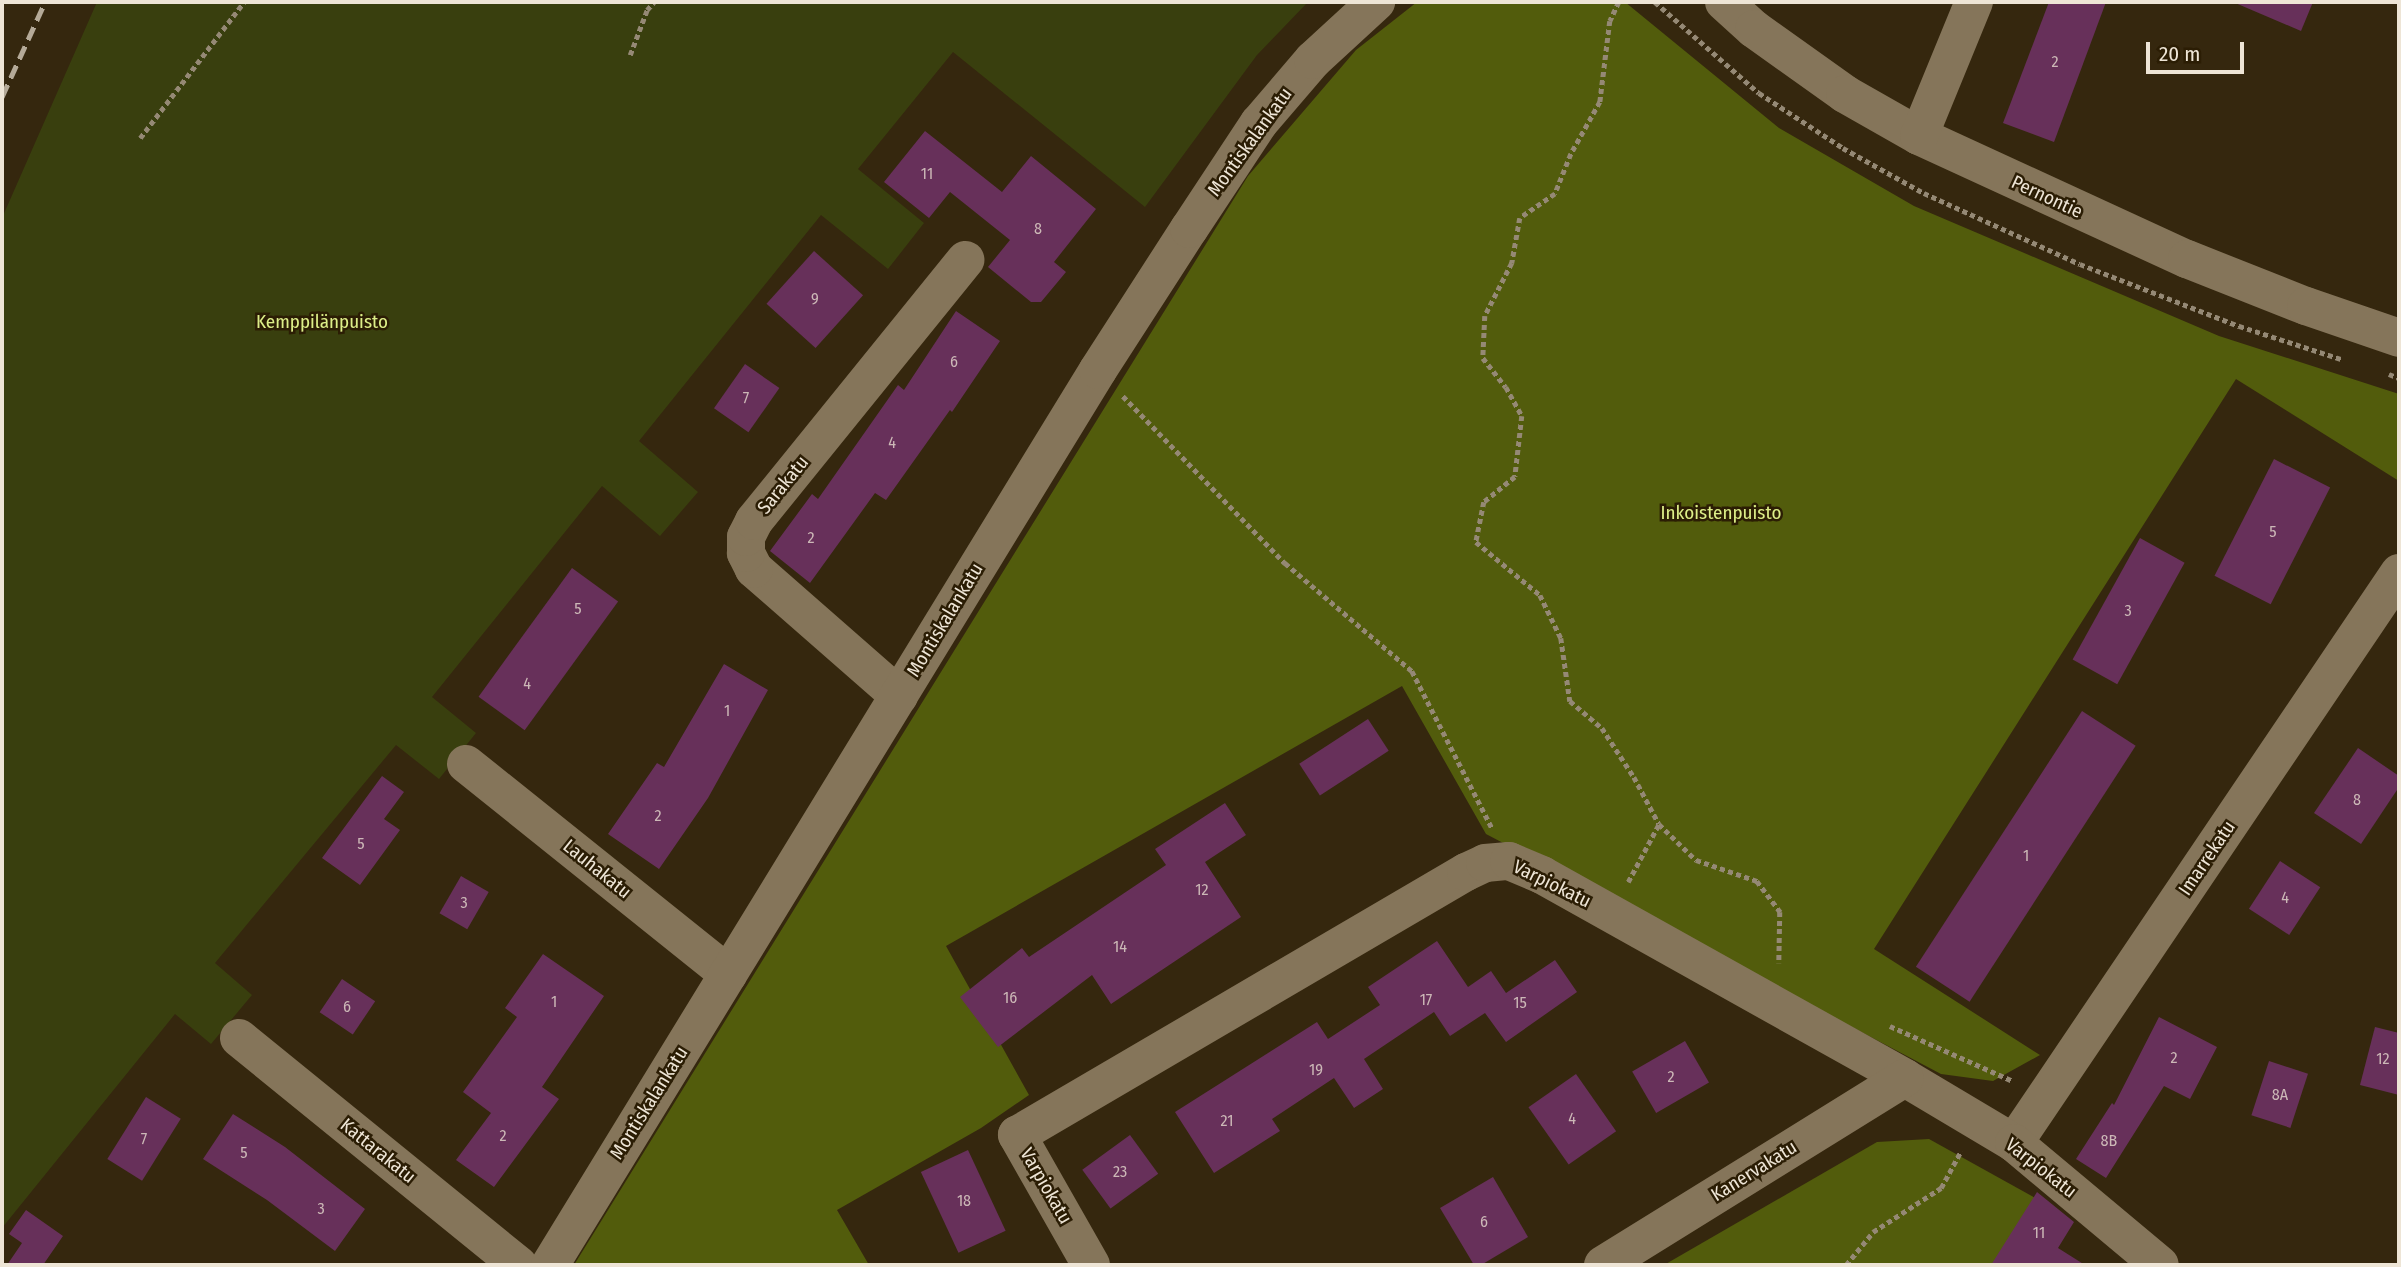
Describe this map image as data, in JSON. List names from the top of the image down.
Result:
{
  "streets": {
    "street": [
      "Montiskalankatu",
      "Pernontie",
      "Sarakatu",
      "Imarrekatu",
      "Lauhakatu",
      "Varpiokatu",
      "Kattarakatu",
      "Kanervakatu"
    ]
  },
  "crossings": [
    ["Montiskalankatu", "Sarakatu"],
    ["Montiskalankatu", "Lauhakatu"],
    ["Imarrekatu", "Varpiokatu"],
    ["Varpiokatu", "Kanervakatu"]
  ],
  "parks": ["Kemppilänpuisto", "Inkoistenpuisto"],
  "house_numbers": [
    "2",
    "11",
    "8",
    "9",
    "6",
    "7",
    "4",
    "5",
    "2",
    "5",
    "3",
    "4",
    "1",
    "8",
    "2",
    "5",
    "1",
    "12",
    "4",
    "3",
    "14",
    "16",
    "17",
    "1",
    "15",
    "6",
    "2",
    "12",
    "19",
    "2",
    "8A",
    "4",
    "21",
    "2",
    "7",
    "8B",
    "5",
    "23",
    "18",
    "3",
    "6",
    "11"
  ],
  "scale_bar": "20 m"
}
